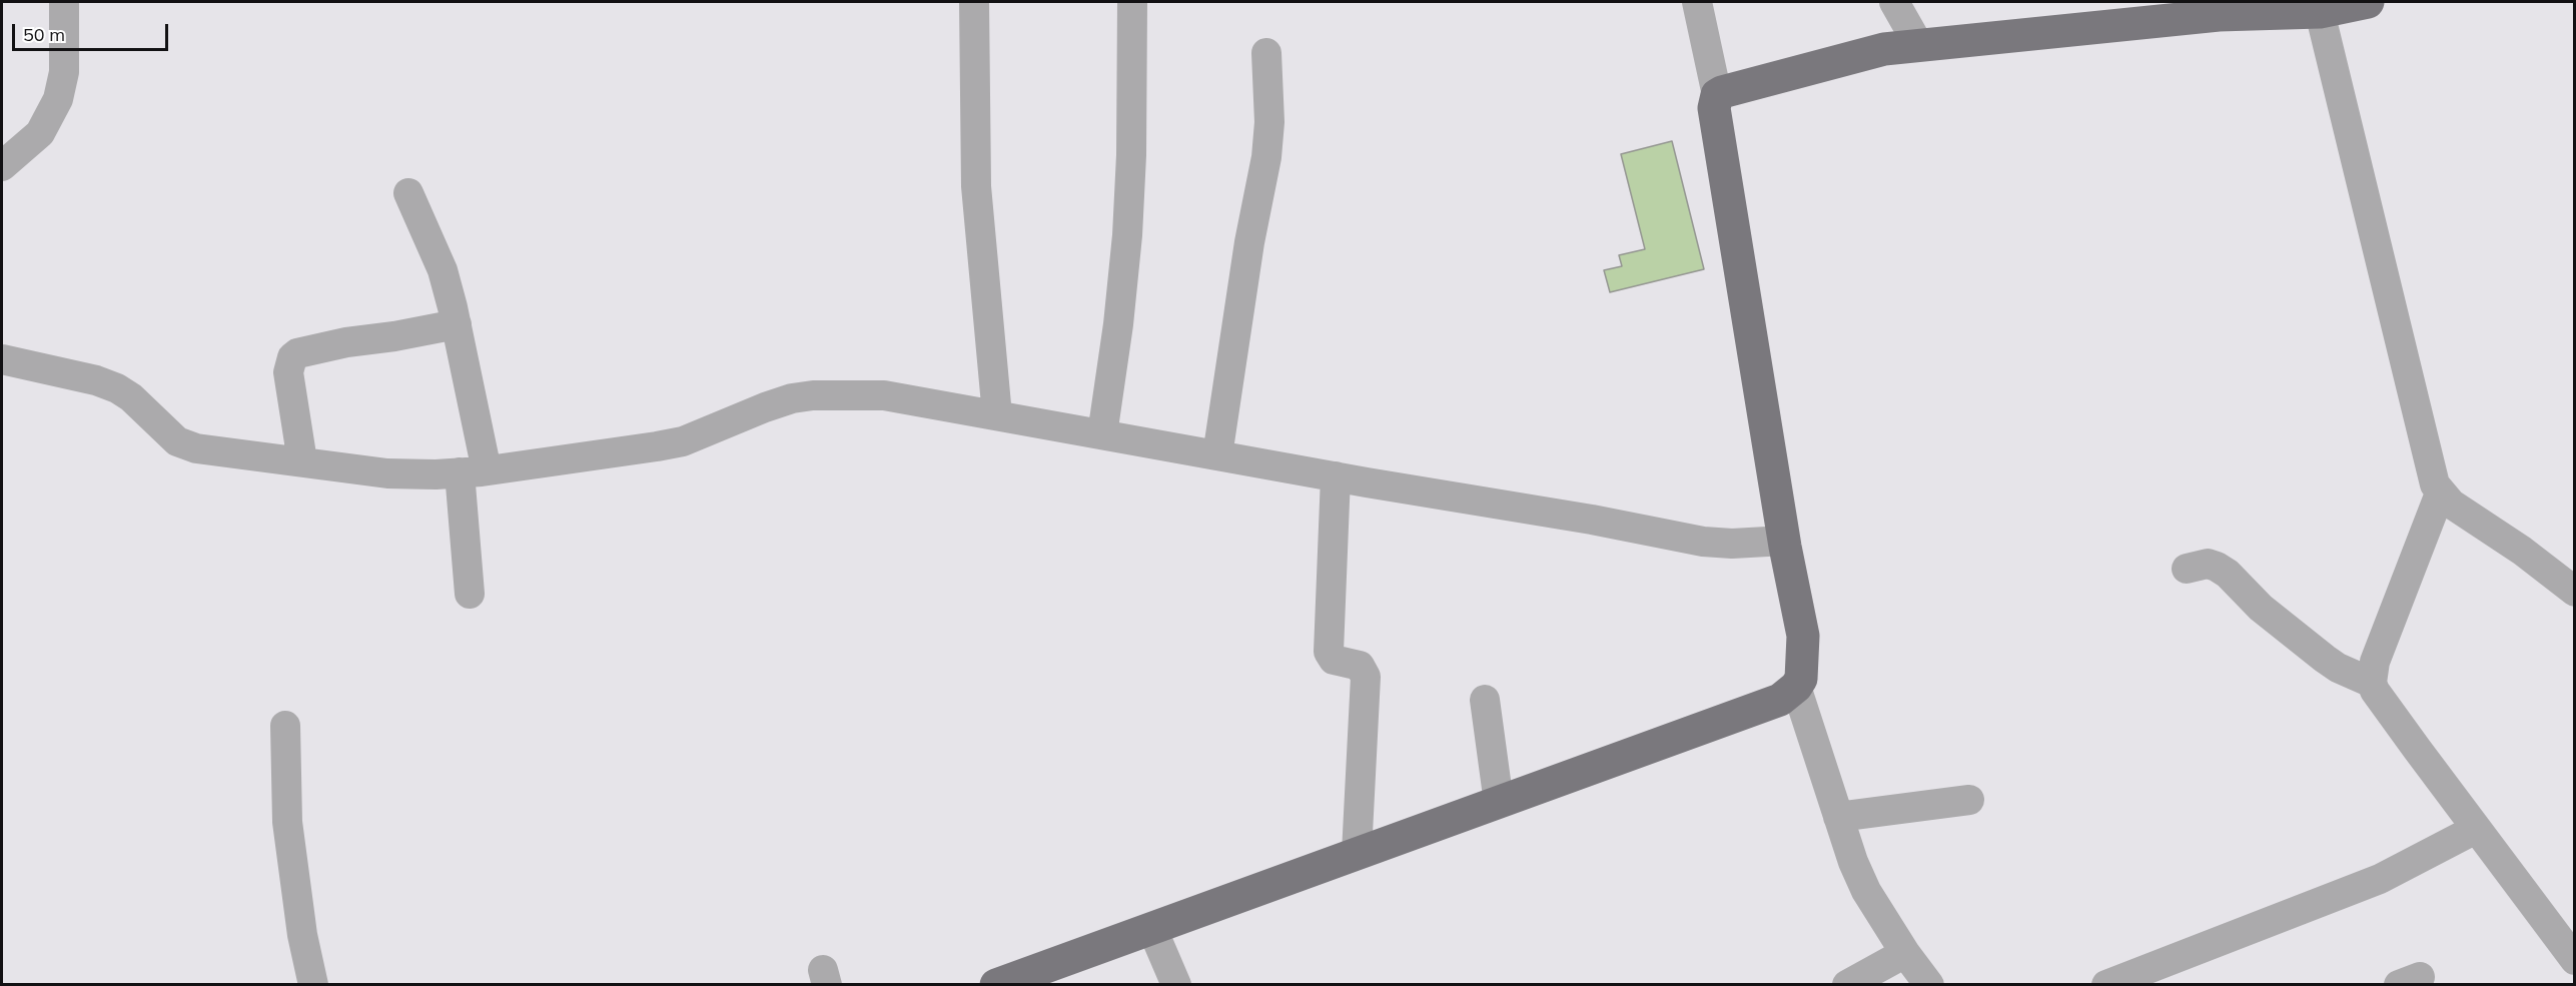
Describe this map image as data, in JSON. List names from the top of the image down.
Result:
{
  "scale_bar": "50 m"
}
